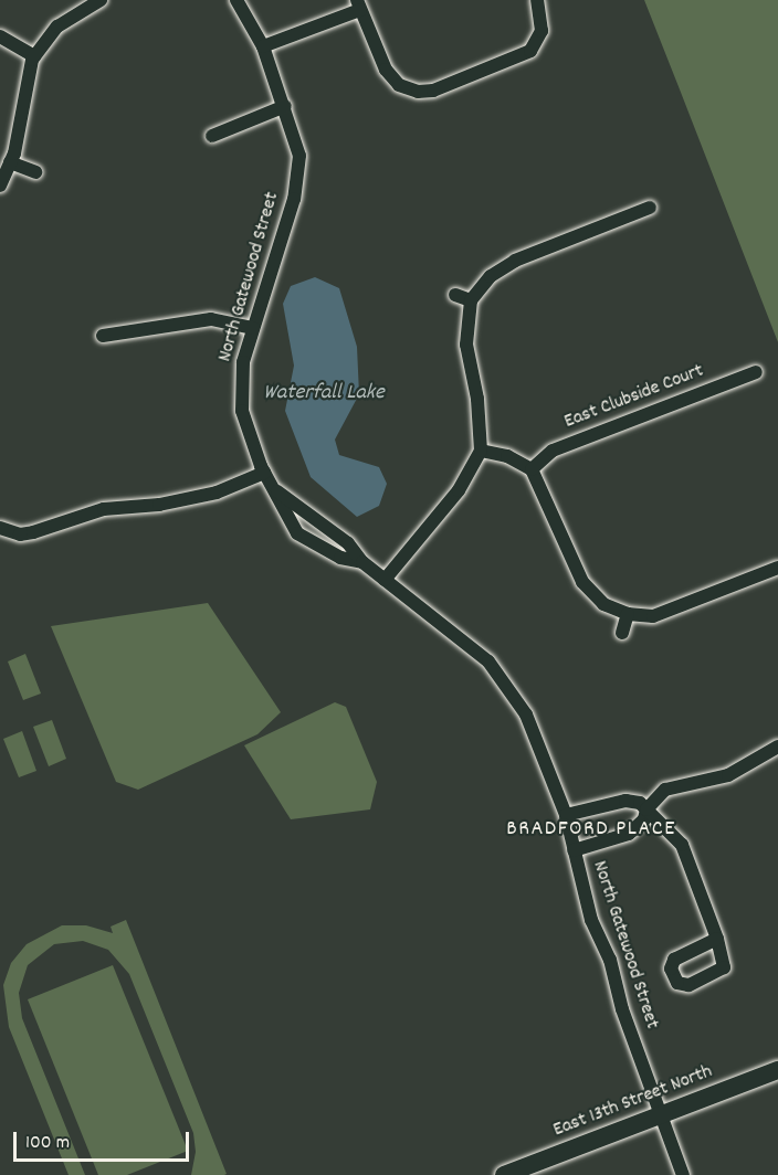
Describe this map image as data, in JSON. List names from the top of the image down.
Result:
{
  "streets": {
    "main road": ["East 13th Street North"],
    "street": ["North Gatewood Street", "East Clubside Court"]
  },
  "crossings": [
    ["North Gatewood Street", "East 13th Street North"]
  ],
  "districts": ["BRADFORD PLACE"],
  "water": ["Waterfall Lake"],
  "scale_bar": "100 m"
}
